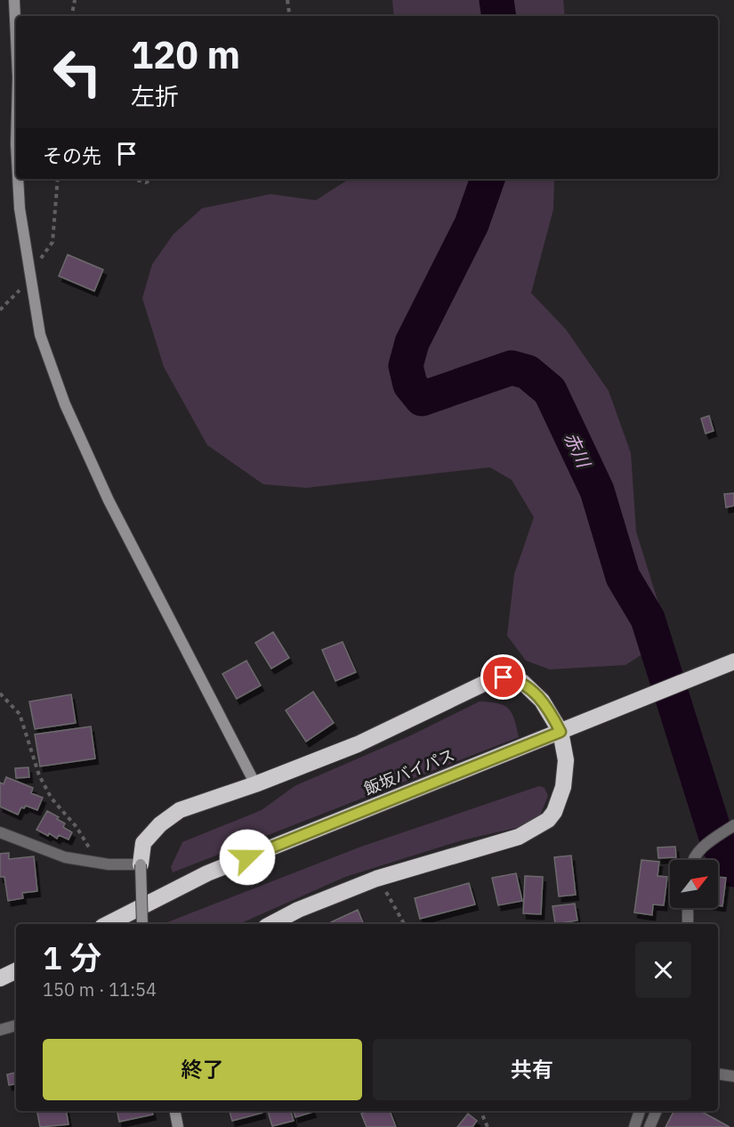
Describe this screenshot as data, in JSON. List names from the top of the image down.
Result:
{
  "streets": {
    "highway": ["飯坂バイパス"]
  },
  "water": ["赤川"],
  "north": "top right",
  "page": {
    "turn": ["120 m", "左折"],
    "then": "その先",
    "heading": ["1 分", "150 m · 11:54"],
    "buttons": ["終了", "共有"]
  }
}
